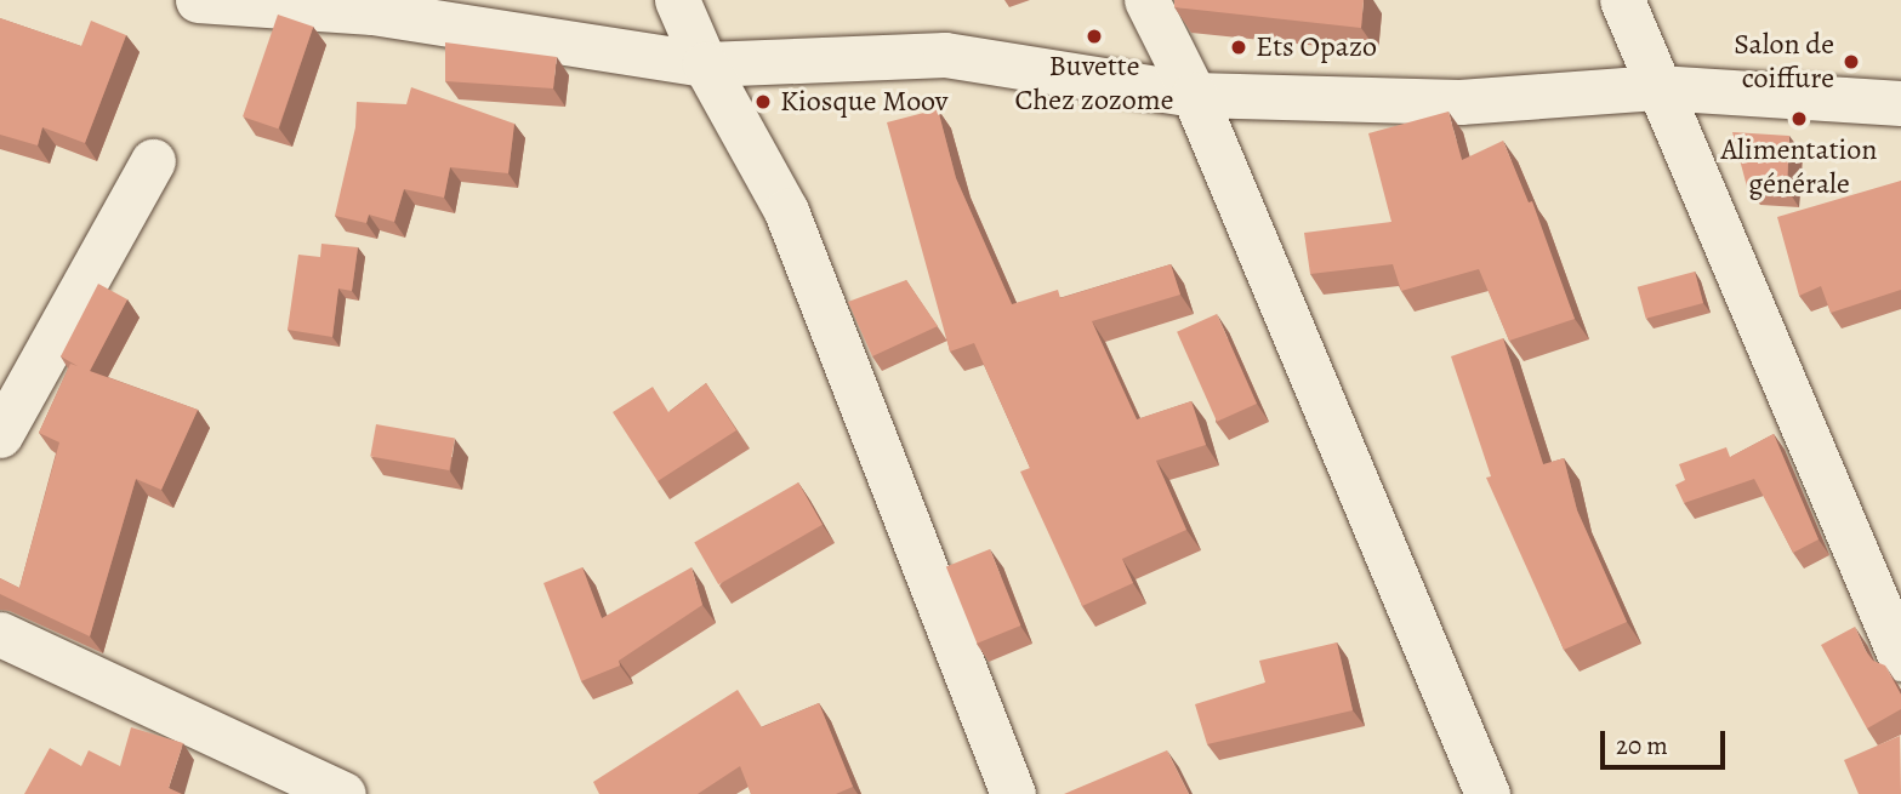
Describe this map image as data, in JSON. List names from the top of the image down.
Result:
{
  "places": [
    "Buvette Chez zozome",
    "Ets Opazo",
    "Salon de coiffure",
    "Kiosque Moov",
    "Alimentation générale"
  ],
  "scale_bar": "20 m"
}
